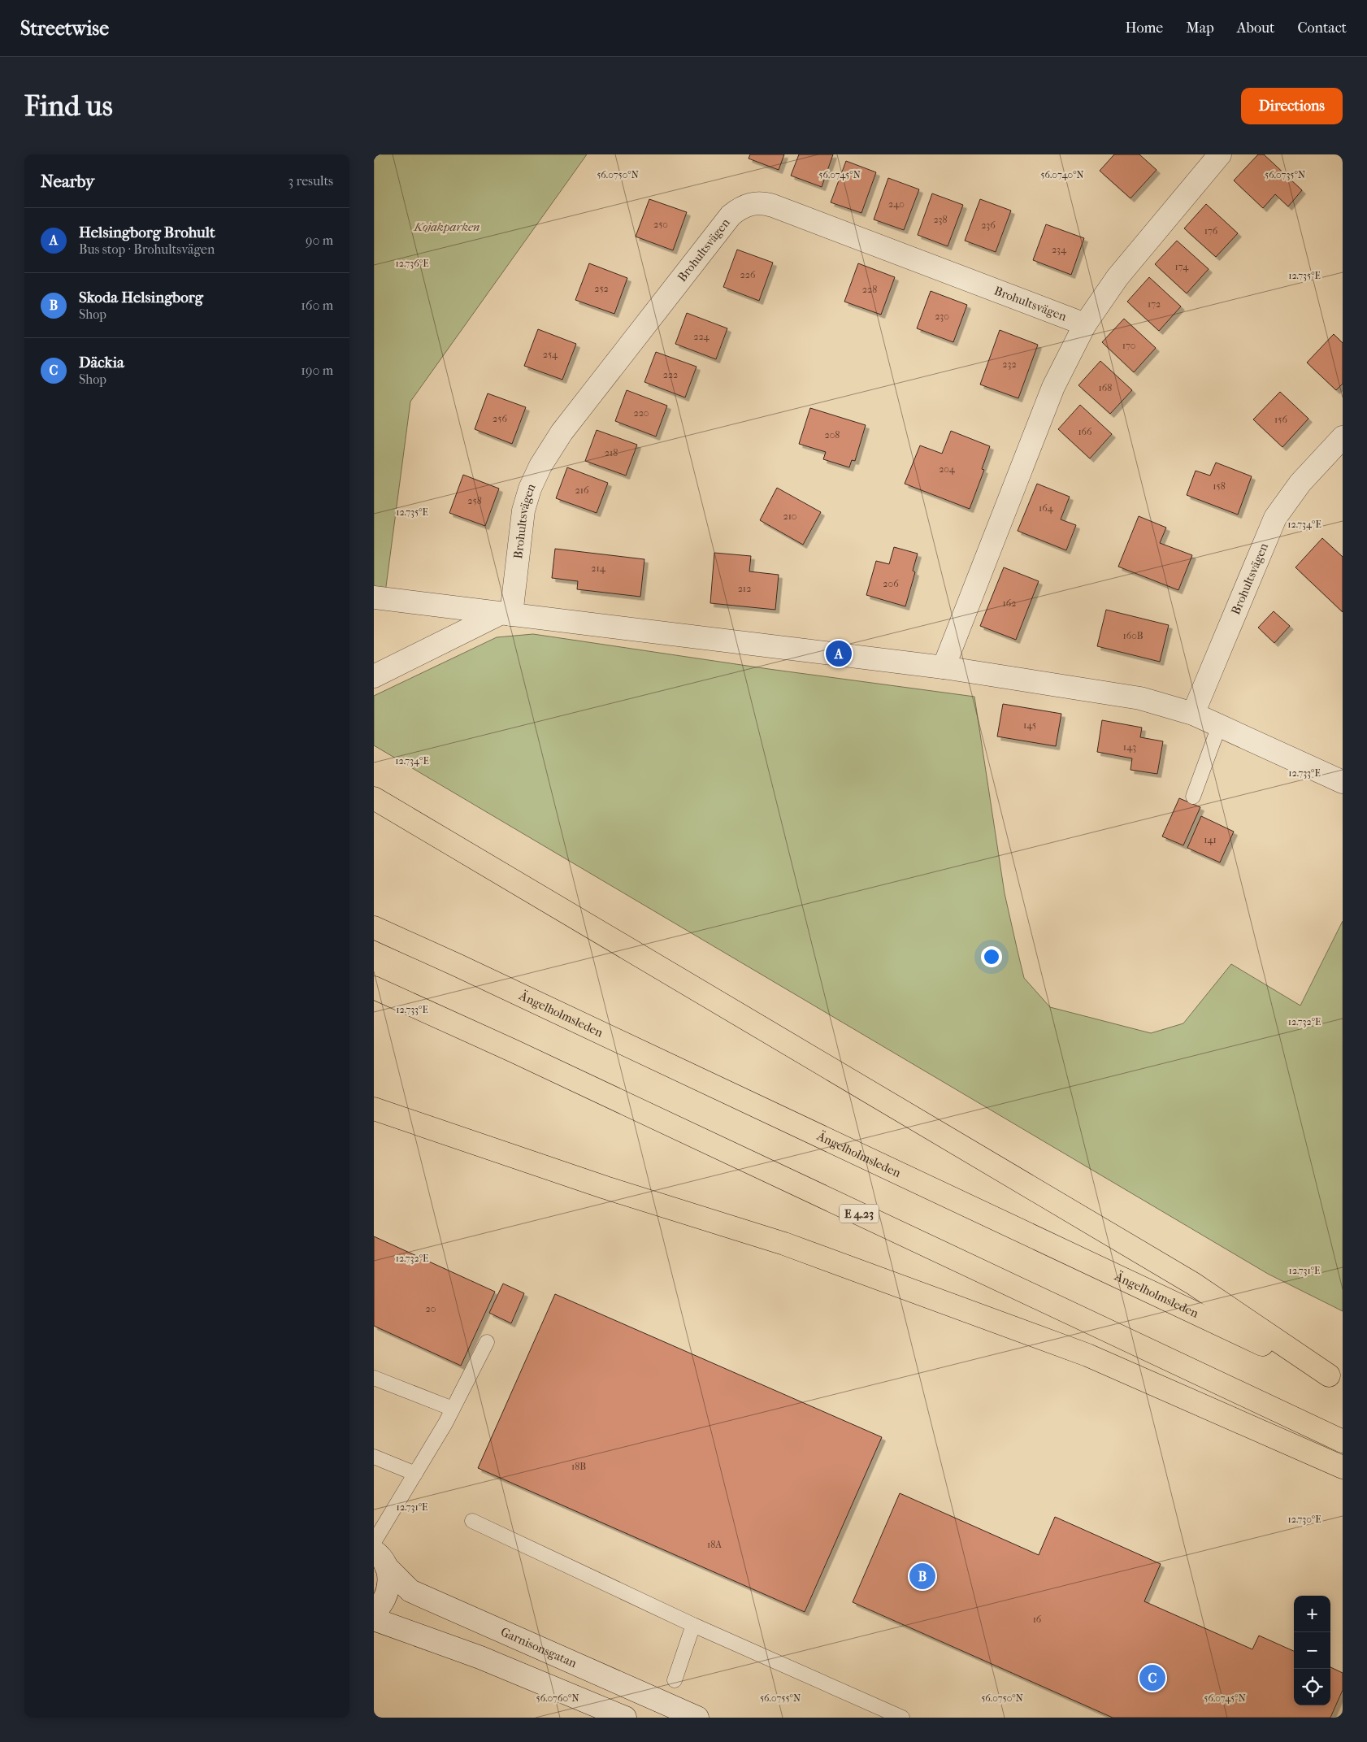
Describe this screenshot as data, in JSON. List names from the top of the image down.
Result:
{
  "streets": {
    "highway": ["Ängelholmsleden", "E 4.23"],
    "street": ["Brohultsvägen", "Garnisonsgatan"]
  },
  "parks": ["Kojakparken"],
  "house_numbers": [
    "240",
    "238",
    "250",
    "236",
    "176",
    "234",
    "174",
    "226",
    "252",
    "228",
    "172",
    "230",
    "224",
    "170",
    "254",
    "232",
    "222",
    "168",
    "220",
    "256",
    "156",
    "166",
    "208",
    "218",
    "204",
    "158",
    "216",
    "258",
    "164",
    "210",
    "214",
    "206",
    "212",
    "162",
    "160B",
    "145",
    "143",
    "141",
    "20",
    "18B",
    "18A",
    "16"
  ],
  "page": {
    "header": "Streetwise",
    "nav": [
      "Home",
      "Map",
      "About",
      "Contact"
    ],
    "buttons": "Directions",
    "title": "Find us",
    "heading": ["Nearby", "3 results"],
    "list": [
      {
        "mark": "A",
        "name": "Helsingborg Brohult",
        "note": "Bus stop · Brohultsvägen",
        "value": "90 m"
      },
      {
        "mark": "B",
        "name": "Skoda Helsingborg",
        "note": "Shop",
        "value": "160 m"
      },
      {
        "mark": "C",
        "name": "Däckia",
        "note": "Shop",
        "value": "190 m"
      }
    ],
    "pins": ["A", "B", "C"],
    "map_buttons": ["+", "−"]
  },
  "coordinates": [
    "56.0750°N",
    "56.0745°N",
    "56.0740°N",
    "56.0735°N",
    "12.736°E",
    "12.735°E",
    "12.734°E",
    "12.733°E",
    "12.732°E",
    "12.731°E",
    "12.730°E",
    "56.0760°N",
    "56.0755°N"
  ]
}
